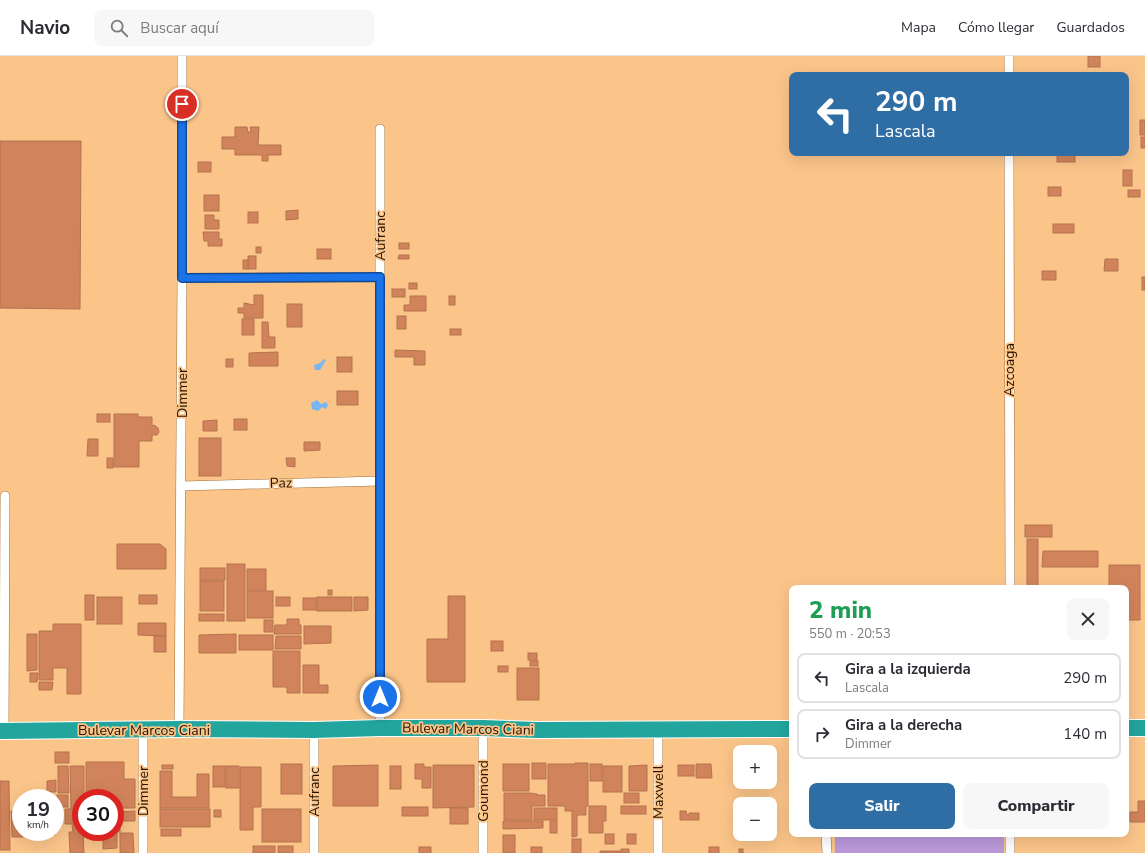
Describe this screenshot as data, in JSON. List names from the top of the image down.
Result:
{
  "streets": {
    "highway": ["Bulevar Marcos Ciani"],
    "street": [
      "Aufranc",
      "Azcoaga",
      "Dimmer",
      "Paz",
      "Goumond",
      "Maxwell"
    ]
  },
  "crossings": [
    ["Aufranc", "Paz"],
    ["Aufranc", "Bulevar Marcos Ciani"],
    ["Dimmer", "Paz"],
    ["Dimmer", "Bulevar Marcos Ciani"],
    ["Bulevar Marcos Ciani", "Goumond"],
    ["Bulevar Marcos Ciani", "Maxwell"]
  ],
  "page": {
    "header": "Navio",
    "search": "Buscar aquí",
    "nav": ["Mapa", "Cómo llegar", "Guardados"],
    "turn": ["290 m", "Lascala"],
    "heading": ["2 min", "550 m · 20:53"],
    "list": [
      {
        "name": "Gira a la izquierda",
        "note": "Lascala",
        "value": "290 m"
      },
      {
        "name": "Gira a la derecha",
        "note": "Dimmer",
        "value": "140 m"
      }
    ],
    "map_buttons": ["+", "−"],
    "buttons": ["Salir", "Compartir"],
    "speed": "19 km/h",
    "limit": "30"
  }
}
